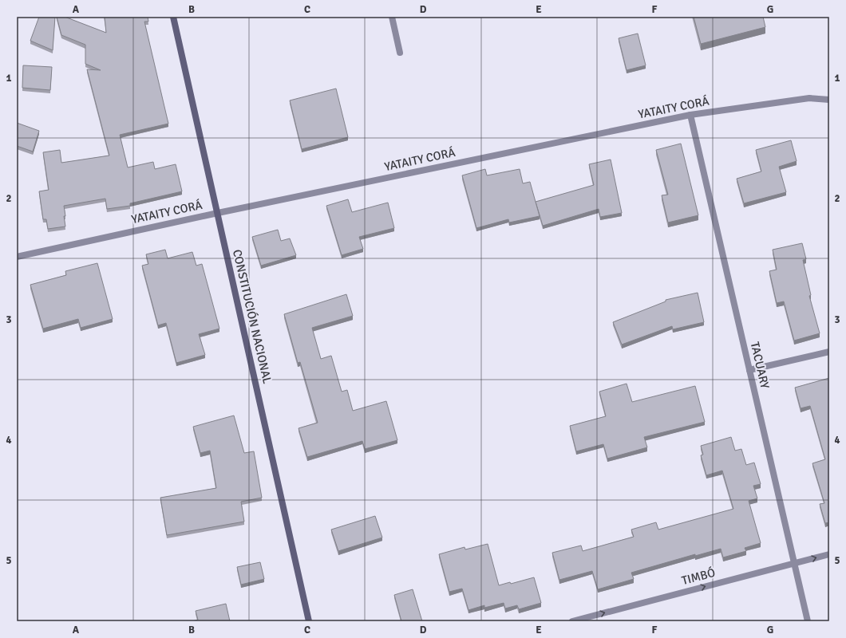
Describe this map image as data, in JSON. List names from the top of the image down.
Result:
{
  "streets": {
    "street": [
      "YATAITY CORÁ",
      "CONSTITUCIÓN NACIONAL",
      "TACUARY",
      "TIMBÓ"
    ]
  },
  "crossings": [
    ["YATAITY CORÁ", "CONSTITUCIÓN NACIONAL"],
    ["YATAITY CORÁ", "TACUARY"],
    ["TACUARY", "TIMBÓ"]
  ],
  "one_way": ["TIMBÓ"],
  "grid": {
    "columns": [
      "A",
      "B",
      "C",
      "D",
      "E",
      "F",
      "G"
    ],
    "rows": [
      "1",
      "2",
      "3",
      "4",
      "5"
    ]
  }
}
